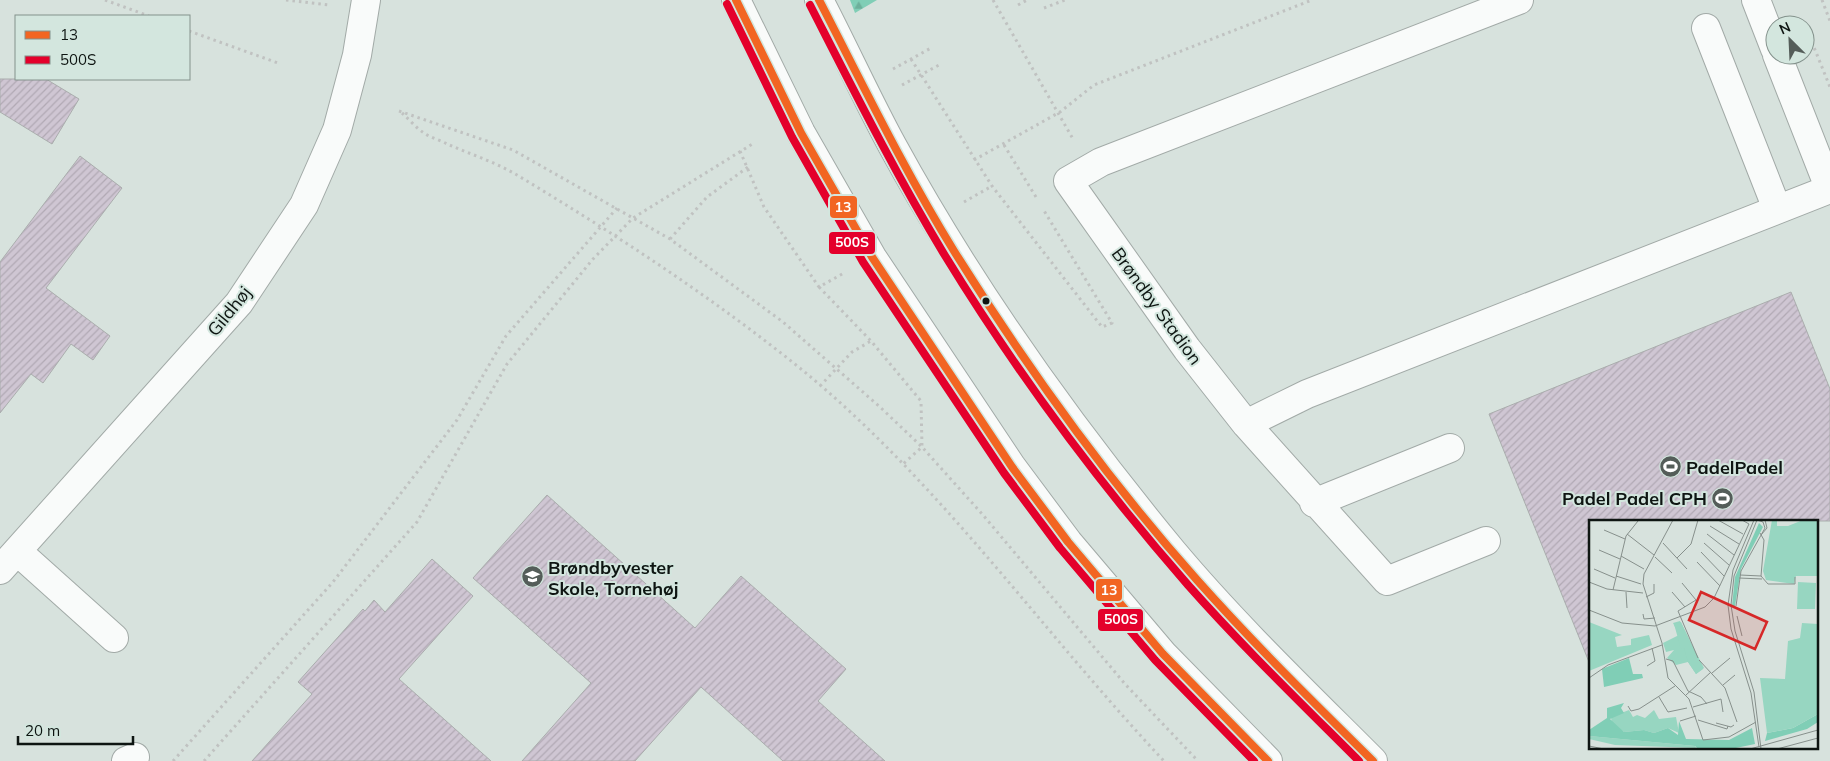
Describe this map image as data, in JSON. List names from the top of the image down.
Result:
{
  "streets": {
    "street": ["Brøndby Stadion", "Gildhøj"]
  },
  "places": {
    "sports": ["PadelPadel", "Padel Padel CPH"],
    "school or university": ["Brøndbyvester Skole, Tornehøj"]
  },
  "lines": ["transit line 13", "transit line 500S"],
  "legend": ["13", "500S"],
  "scale_bar": "20 m",
  "north": "top left"
}
